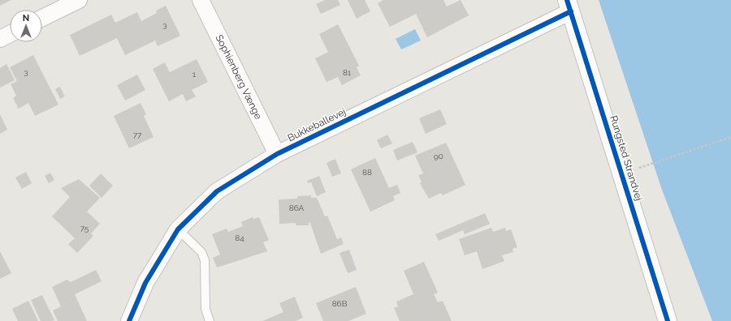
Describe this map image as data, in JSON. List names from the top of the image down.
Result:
{
  "streets": {
    "main road": ["Rungsted Strandvej"],
    "street": ["Sophienberg Vænge", "Bukkeballevej"]
  },
  "crossings": [
    ["Sophienberg Vænge", "Bukkeballevej"],
    ["Bukkeballevej", "Rungsted Strandvej"]
  ],
  "house_numbers": [
    "3",
    "3",
    "81",
    "1",
    "77",
    "90",
    "88",
    "86A",
    "75",
    "84",
    "86B"
  ],
  "north": "top"
}
